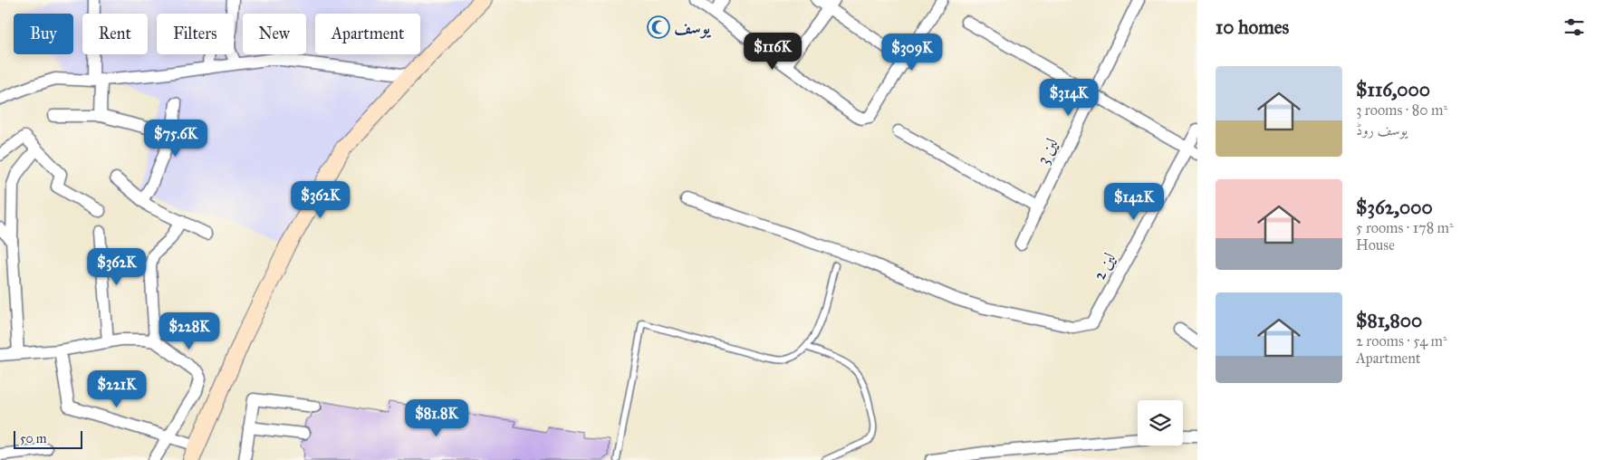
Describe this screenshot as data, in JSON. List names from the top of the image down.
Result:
{
  "streets": {
    "street": ["لین 3", "لین 2"]
  },
  "places": {
    "mosque": ["یوسف"]
  },
  "scale_bar": "50 m",
  "page": {
    "heading": "10 homes",
    "chip": [
      "Buy",
      "Rent",
      "Filters",
      "New",
      "Apartment"
    ],
    "price": [
      "$116K",
      "$309K",
      "$314K",
      "$75.6K",
      "$362K",
      "$142K",
      "$362K",
      "$228K",
      "$221K",
      "$81.8K"
    ],
    "list": [
      {
        "name": "$116,000",
        "note": "3 rooms · 80 m² · یوسف روڈ"
      },
      {
        "name": "$362,000",
        "note": "5 rooms · 178 m² · House"
      },
      {
        "name": "$81,800",
        "note": "2 rooms · 54 m² · Apartment"
      }
    ],
    "scale": "50 m"
  }
}
